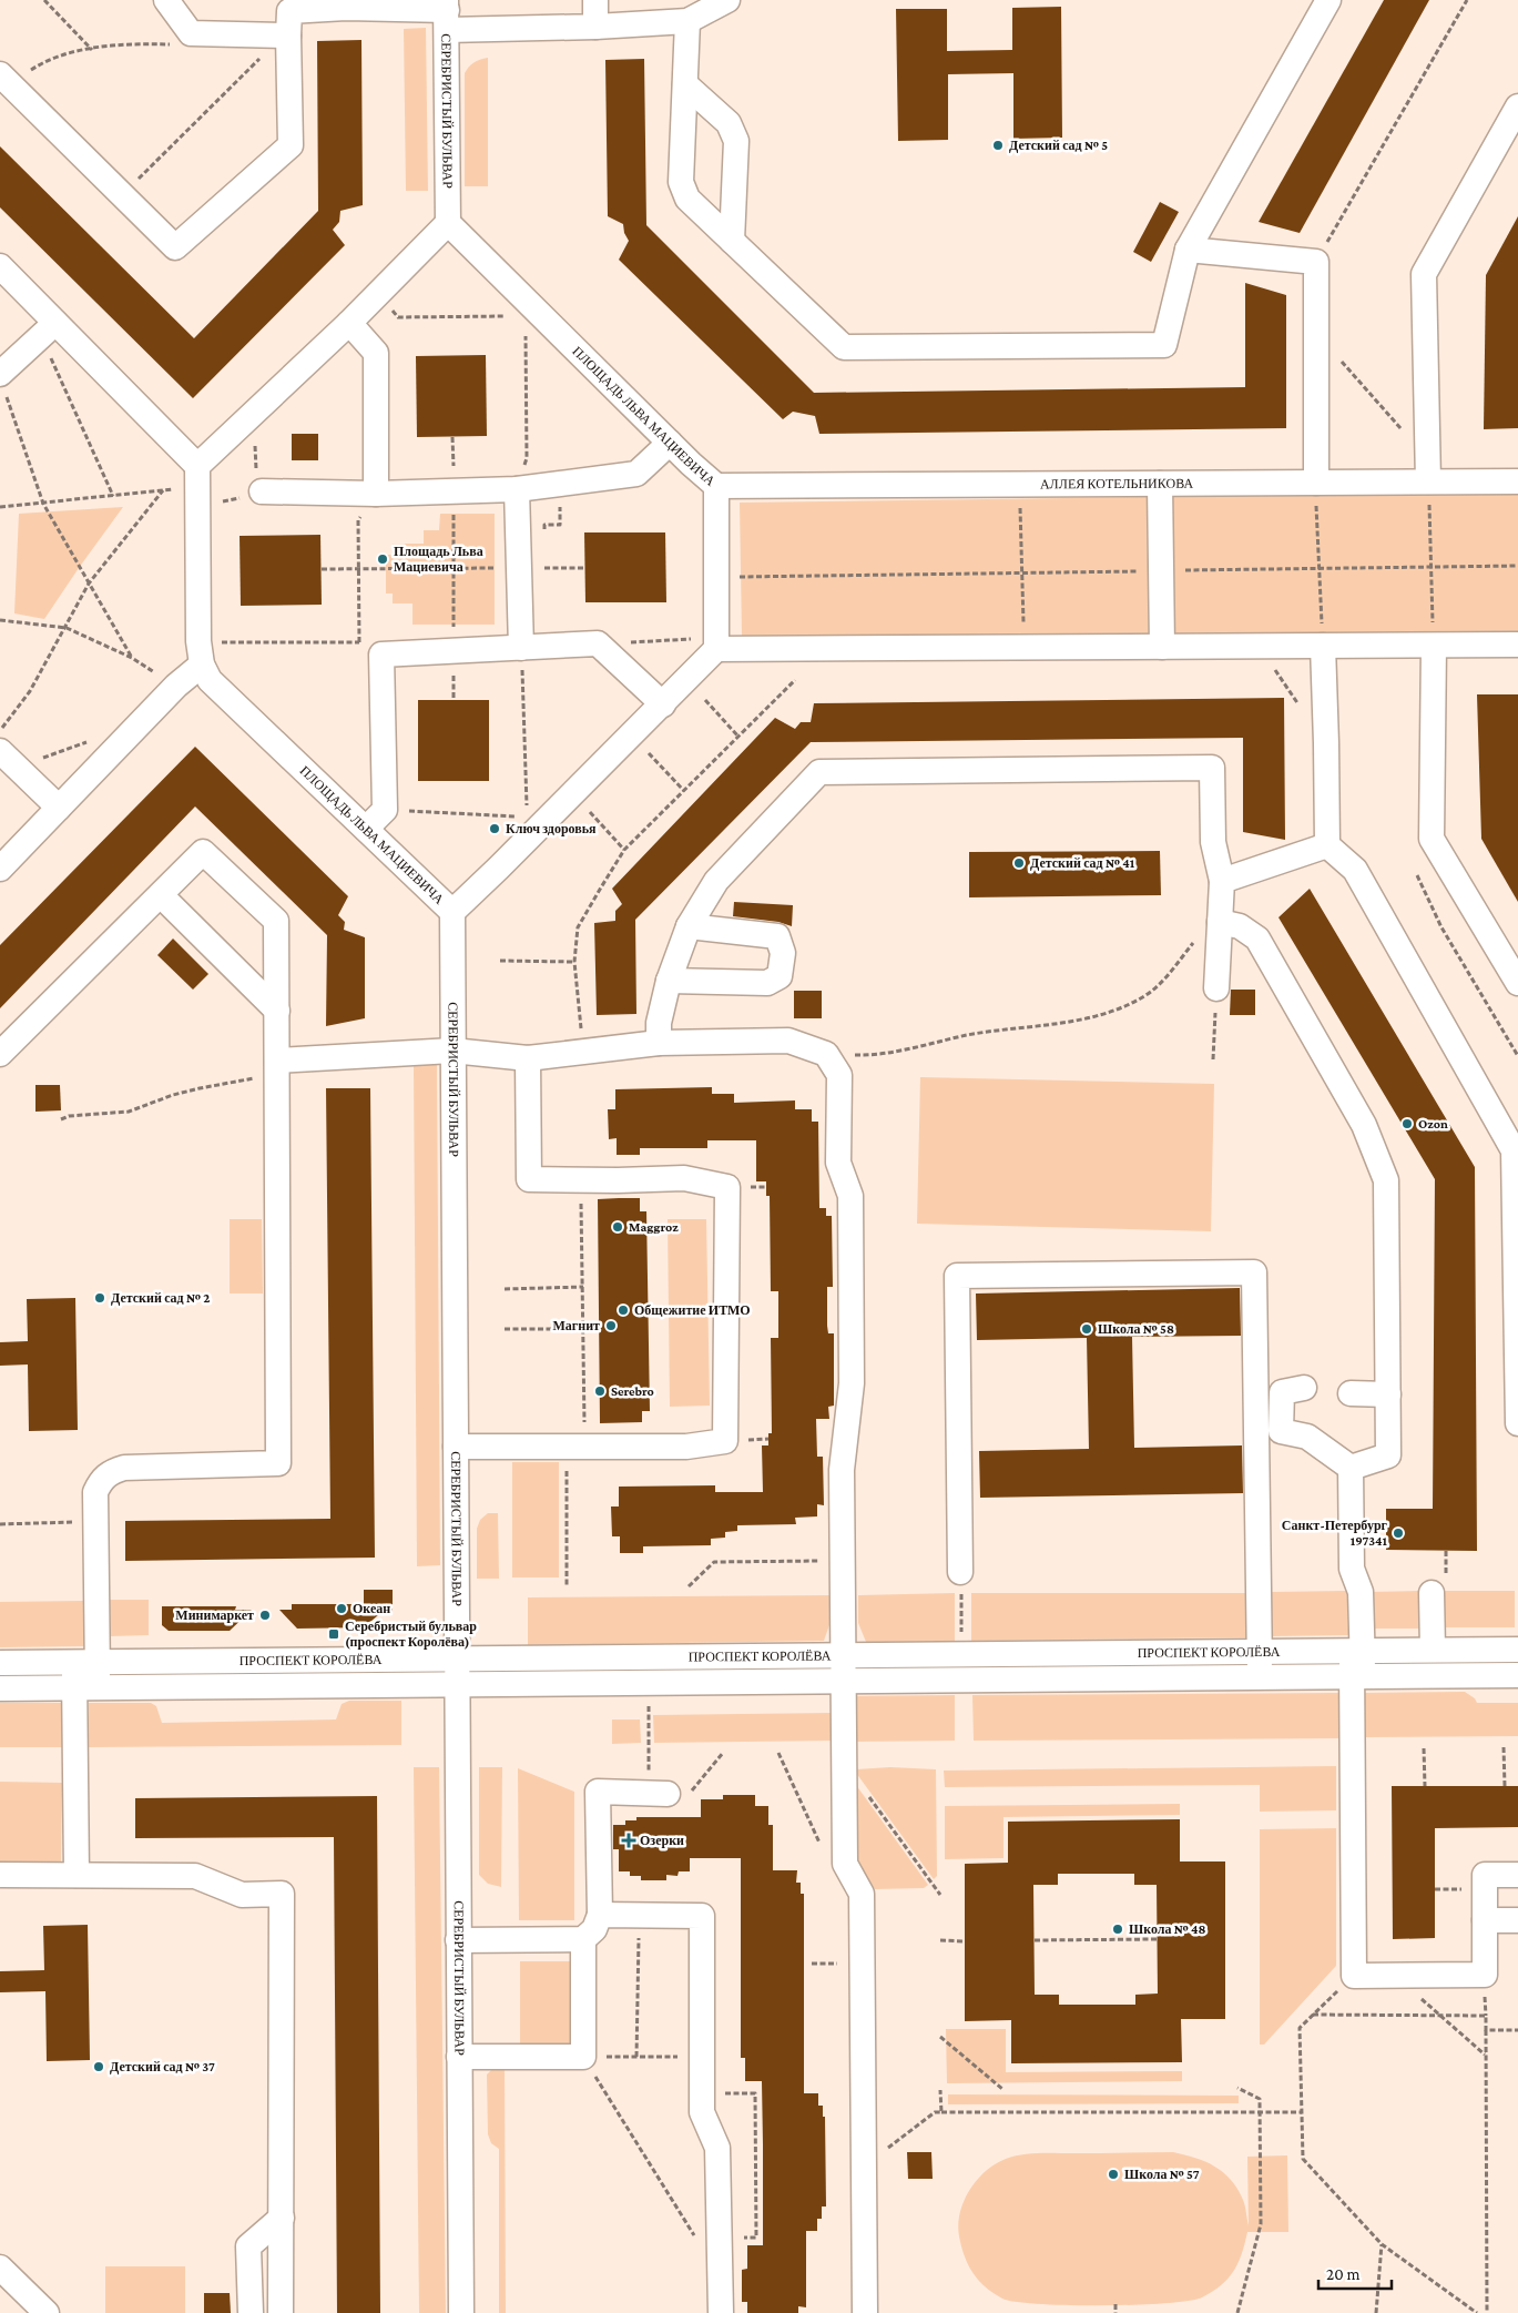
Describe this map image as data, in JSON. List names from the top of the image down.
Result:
{
  "streets": {
    "street": [
      "СЕРЕБРИСТЫЙ БУЛЬВАР",
      "ПЛОЩАДЬ ЛЬВА МАЦИЕВИЧА",
      "АЛЛЕЯ КОТЕЛЬНИКОВА",
      "ПРОСПЕКТ КОРОЛЁВА"
    ]
  },
  "crossings": [
    ["СЕРЕБРИСТЫЙ БУЛЬВАР", "ПЛОЩАДЬ ЛЬВА МАЦИЕВИЧА"],
    ["СЕРЕБРИСТЫЙ БУЛЬВАР", "ПРОСПЕКТ КОРОЛЁВА"],
    ["ПЛОЩАДЬ ЛЬВА МАЦИЕВИЧА", "АЛЛЕЯ КОТЕЛЬНИКОВА"]
  ],
  "places": {
    "other": [
      "Детский сад № 5",
      "Площадь Льва Мациевича",
      "Ключ здоровья",
      "Детский сад № 41",
      "Ozon",
      "Maggroz",
      "Детский сад № 2",
      "Общежитие ИТМО",
      "Магнит",
      "Школа № 58",
      "Serebro",
      "Санкт-Петербург 197341",
      "Океан",
      "Минимаркет",
      "Школа № 48",
      "Детский сад № 37",
      "Школа № 57"
    ],
    "transit": ["Серебристый бульвар (проспект Королёва)"],
    "health": ["Озерки"]
  },
  "scale_bar": "20 m"
}
